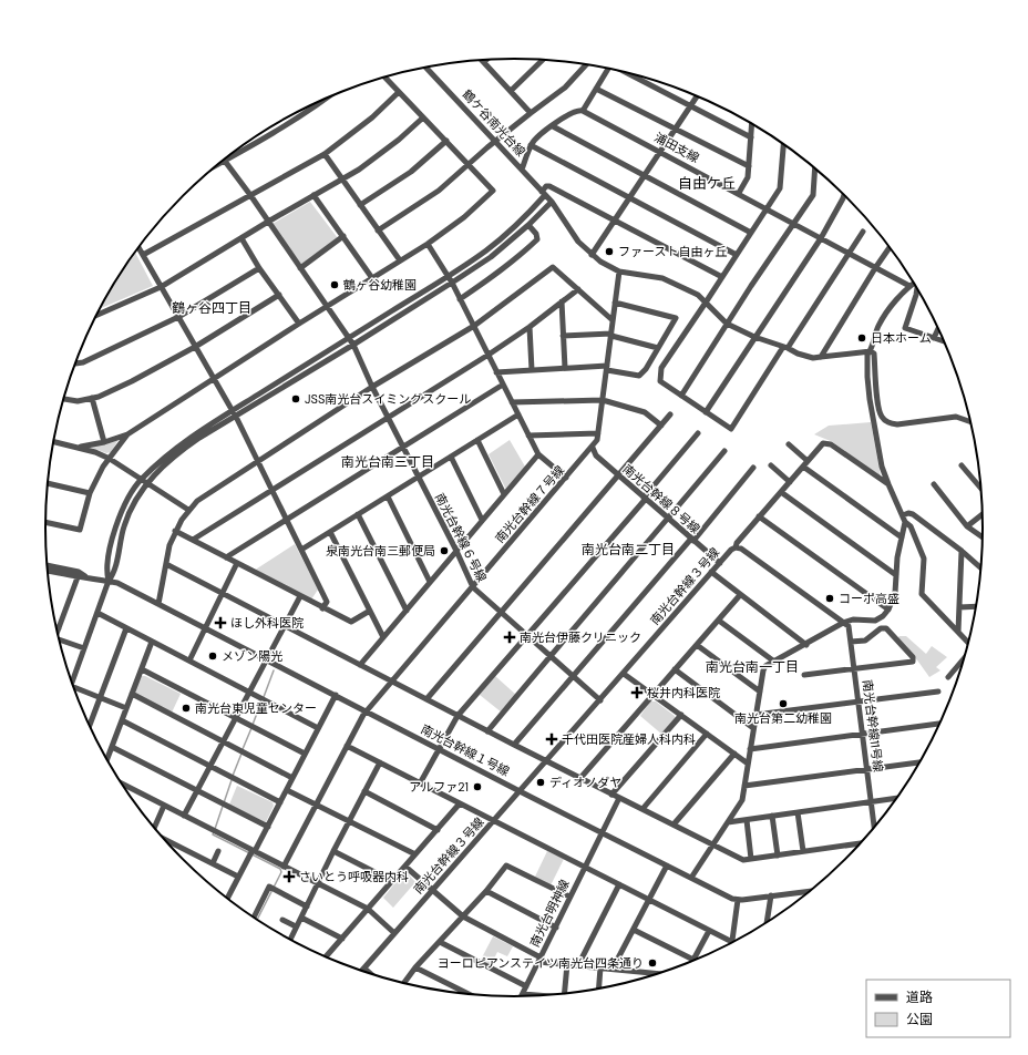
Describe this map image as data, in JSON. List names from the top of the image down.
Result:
{
  "streets": {
    "street": [
      "鶴ケ谷南光台線",
      "浦田支線",
      "南光台幹線８号線",
      "南光台幹線７号線",
      "南光台幹線６号線",
      "南光台幹線３号線",
      "南光台幹線11号線",
      "南光台幹線１号線",
      "南光台明神線"
    ]
  },
  "crossings": [
    ["鶴ケ谷南光台線", "南光台幹線７号線"],
    ["南光台幹線８号線", "南光台幹線７号線"],
    ["南光台幹線８号線", "南光台幹線３号線"],
    ["南光台幹線７号線", "南光台幹線６号線"],
    ["南光台幹線７号線", "南光台幹線１号線"],
    ["南光台幹線６号線", "南光台幹線３号線"],
    ["南光台幹線３号線", "南光台幹線11号線"],
    ["南光台幹線３号線", "南光台幹線１号線"],
    ["南光台幹線１号線", "南光台明神線"]
  ],
  "districts": [
    "自由ケ丘",
    "鶴ヶ谷四丁目",
    "南光台南三丁目",
    "南光台南二丁目",
    "南光台南一丁目"
  ],
  "places": {
    "other": [
      "ファースト自由ヶ丘",
      "鶴ヶ谷幼稚園",
      "日本ホーム",
      "JSS南光台スイミングスクール",
      "泉南光台南三郵便局",
      "コーポ高盛",
      "メゾン陽光",
      "南光台第二幼稚園",
      "南光台東児童センター",
      "ディオノダヤ",
      "アルファ21",
      "ヨーロピアンステイツ南光台四条通り"
    ],
    "health": [
      "ほし外科医院",
      "南光台伊藤クリニック",
      "桜井内科医院",
      "千代田医院産婦人科内科",
      "さいとう呼吸器内科"
    ]
  },
  "legend": ["道路", "公園"]
}
